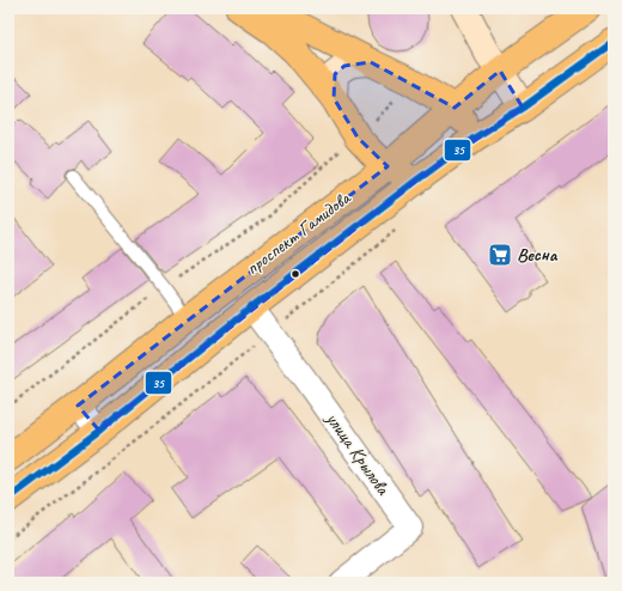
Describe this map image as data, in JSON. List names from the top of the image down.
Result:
{
  "streets": {
    "main road": ["проспект Гамидова"],
    "street": ["улица Крылова"]
  },
  "crossings": [
    ["проспект Гамидова", "улица Крылова"]
  ],
  "places": {
    "supermarket": ["Весна"]
  },
  "lines": ["transit line 35"]
}
